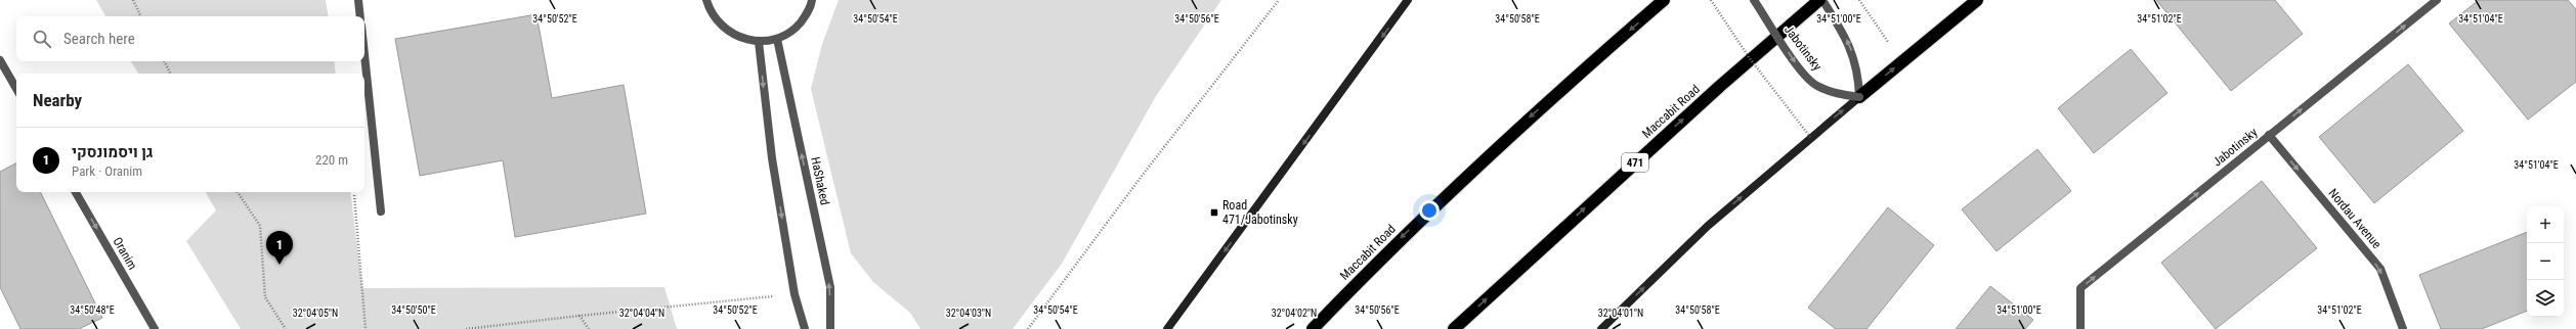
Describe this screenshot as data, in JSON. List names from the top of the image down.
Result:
{
  "streets": {
    "highway": ["Maccabit Road", "471"],
    "street": [
      "Jabotinsky",
      "HaShaked",
      "Nordau Avenue",
      "Oranim"
    ]
  },
  "crossings": [
    ["Jabotinsky", "Nordau Avenue"]
  ],
  "one_way": ["Nordau Avenue", "Oranim"],
  "places": {
    "transit": ["Road 471/Jabotinsky"]
  },
  "page": {
    "search": "Search here",
    "heading": "Nearby",
    "list": [
      {
        "mark": "1",
        "name": "גן ויסמונסקי",
        "note": "Park · Oranim",
        "value": "220 m"
      }
    ],
    "map_buttons": ["+", "−"],
    "pins": "1"
  },
  "coordinates": [
    "34°50'54\"E",
    "34°50'58\"E",
    "34°51'04\"E",
    "34°50'52\"E",
    "34°50'56\"E",
    "34°51'00\"E",
    "34°51'02\"E",
    "34°50'48\"E",
    "34°50'50\"E",
    "32°04'05\"N",
    "32°04'04\"N",
    "32°04'03\"N",
    "32°04'02\"N",
    "32°04'01\"N"
  ]
}
